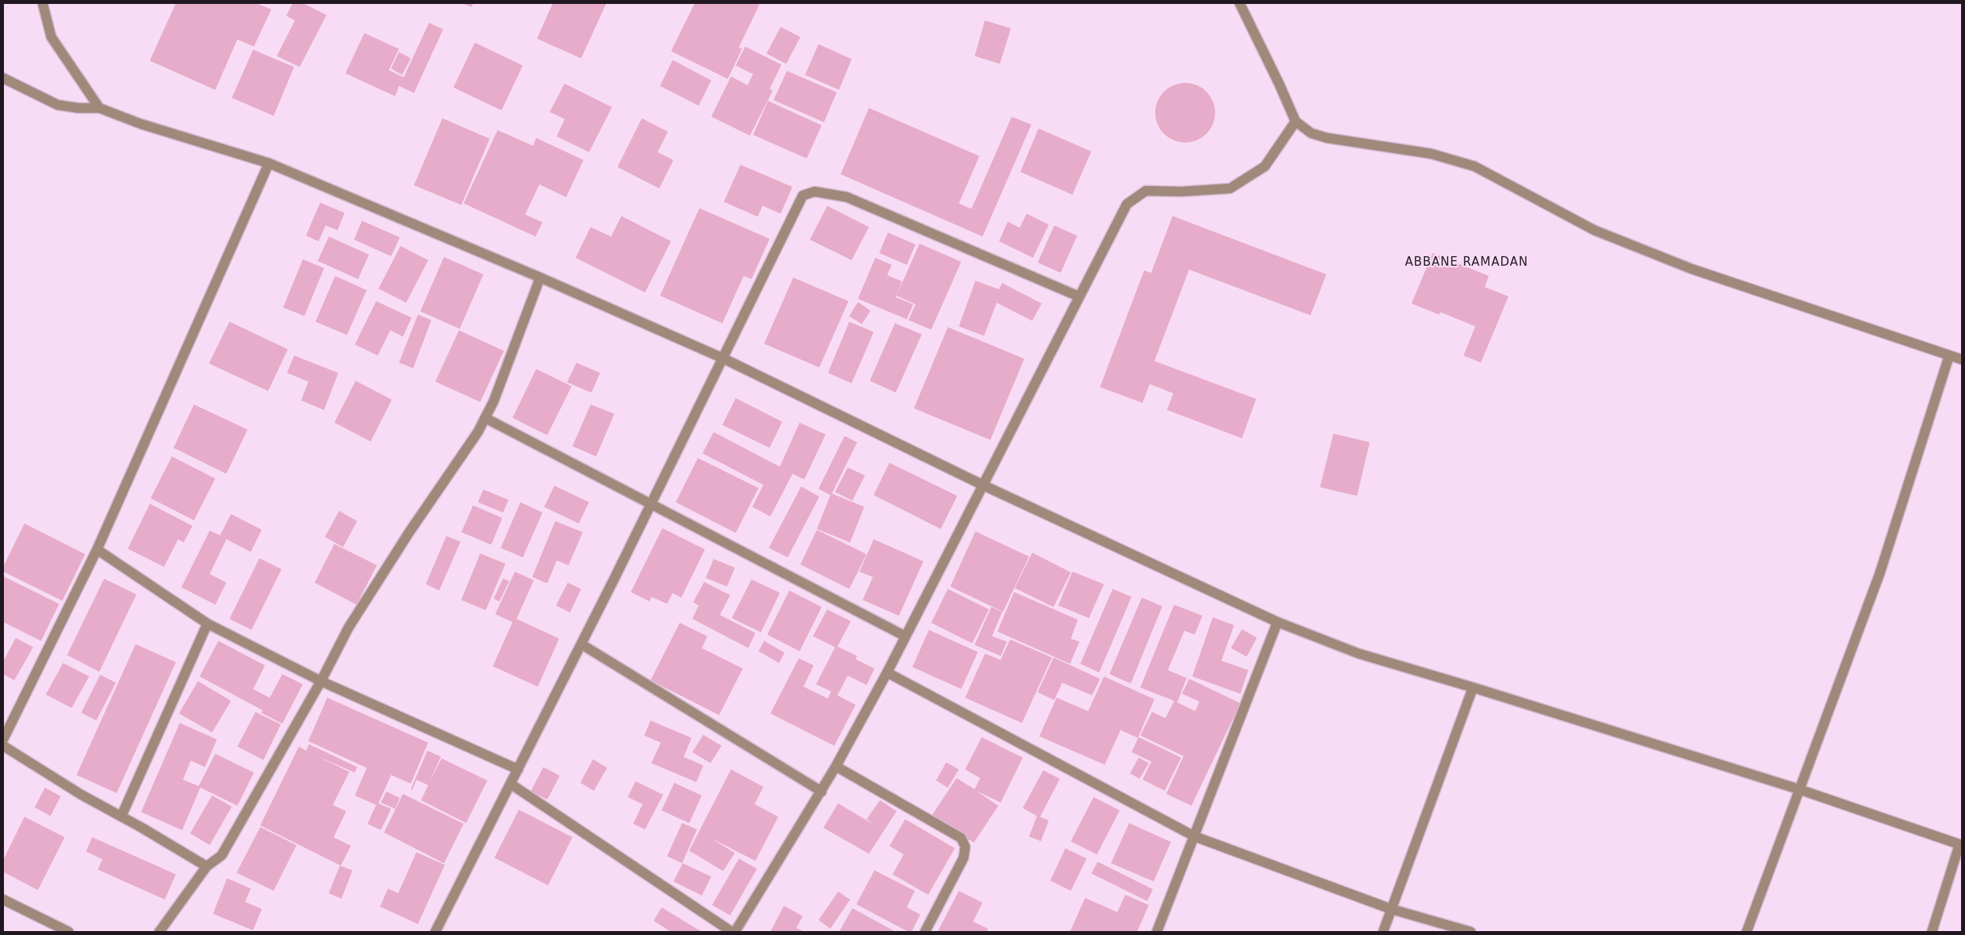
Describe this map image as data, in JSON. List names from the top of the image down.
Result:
{
  "districts": ["ABBANE RAMADAN"]
}
